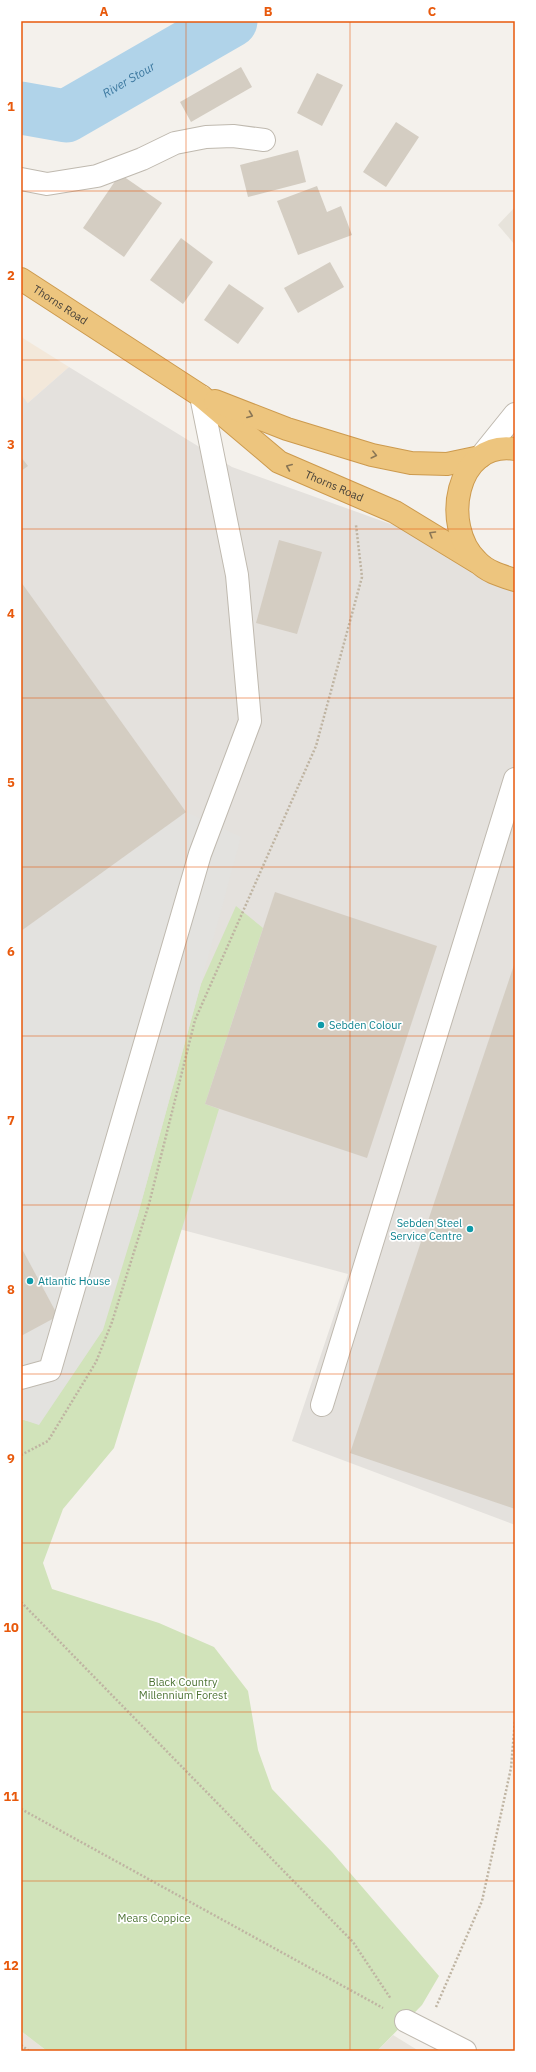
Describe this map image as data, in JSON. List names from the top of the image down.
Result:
{
  "streets": {
    "highway": ["Thorns Road"]
  },
  "water": ["River Stour"],
  "parks": ["Black Country Millennium Forest", "Mears Coppice"],
  "places": ["Sebden Colour", "Sebden Steel Service Centre", "Atlantic House"],
  "grid": {
    "columns": ["A", "B", "C"],
    "rows": [
      "1",
      "2",
      "3",
      "4",
      "5",
      "6",
      "7",
      "8",
      "9",
      "10",
      "11",
      "12"
    ]
  }
}
